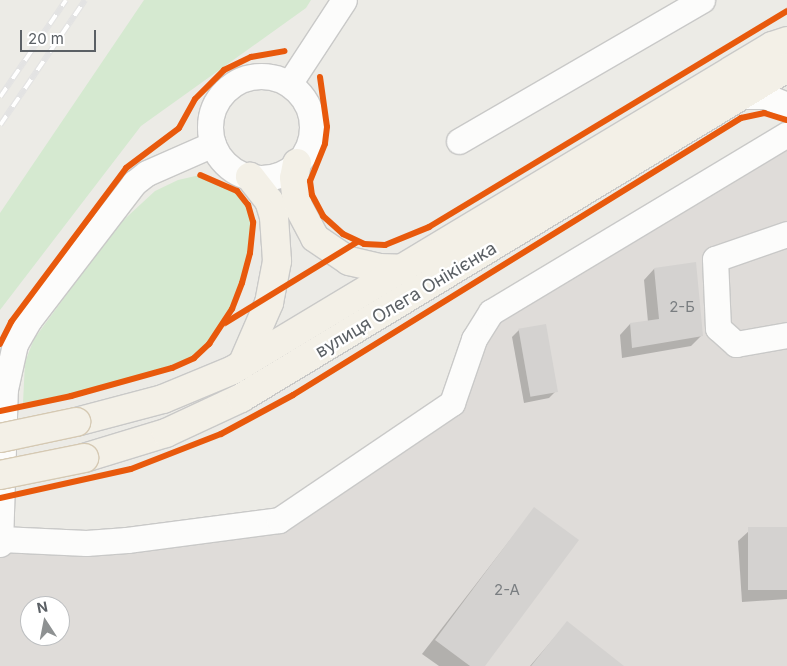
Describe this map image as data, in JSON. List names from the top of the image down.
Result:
{
  "streets": {
    "main road": ["вулиця Олега Онікієнка"]
  },
  "house_numbers": ["2-Б", "2-А"],
  "scale_bar": "20 m",
  "north": "top"
}
